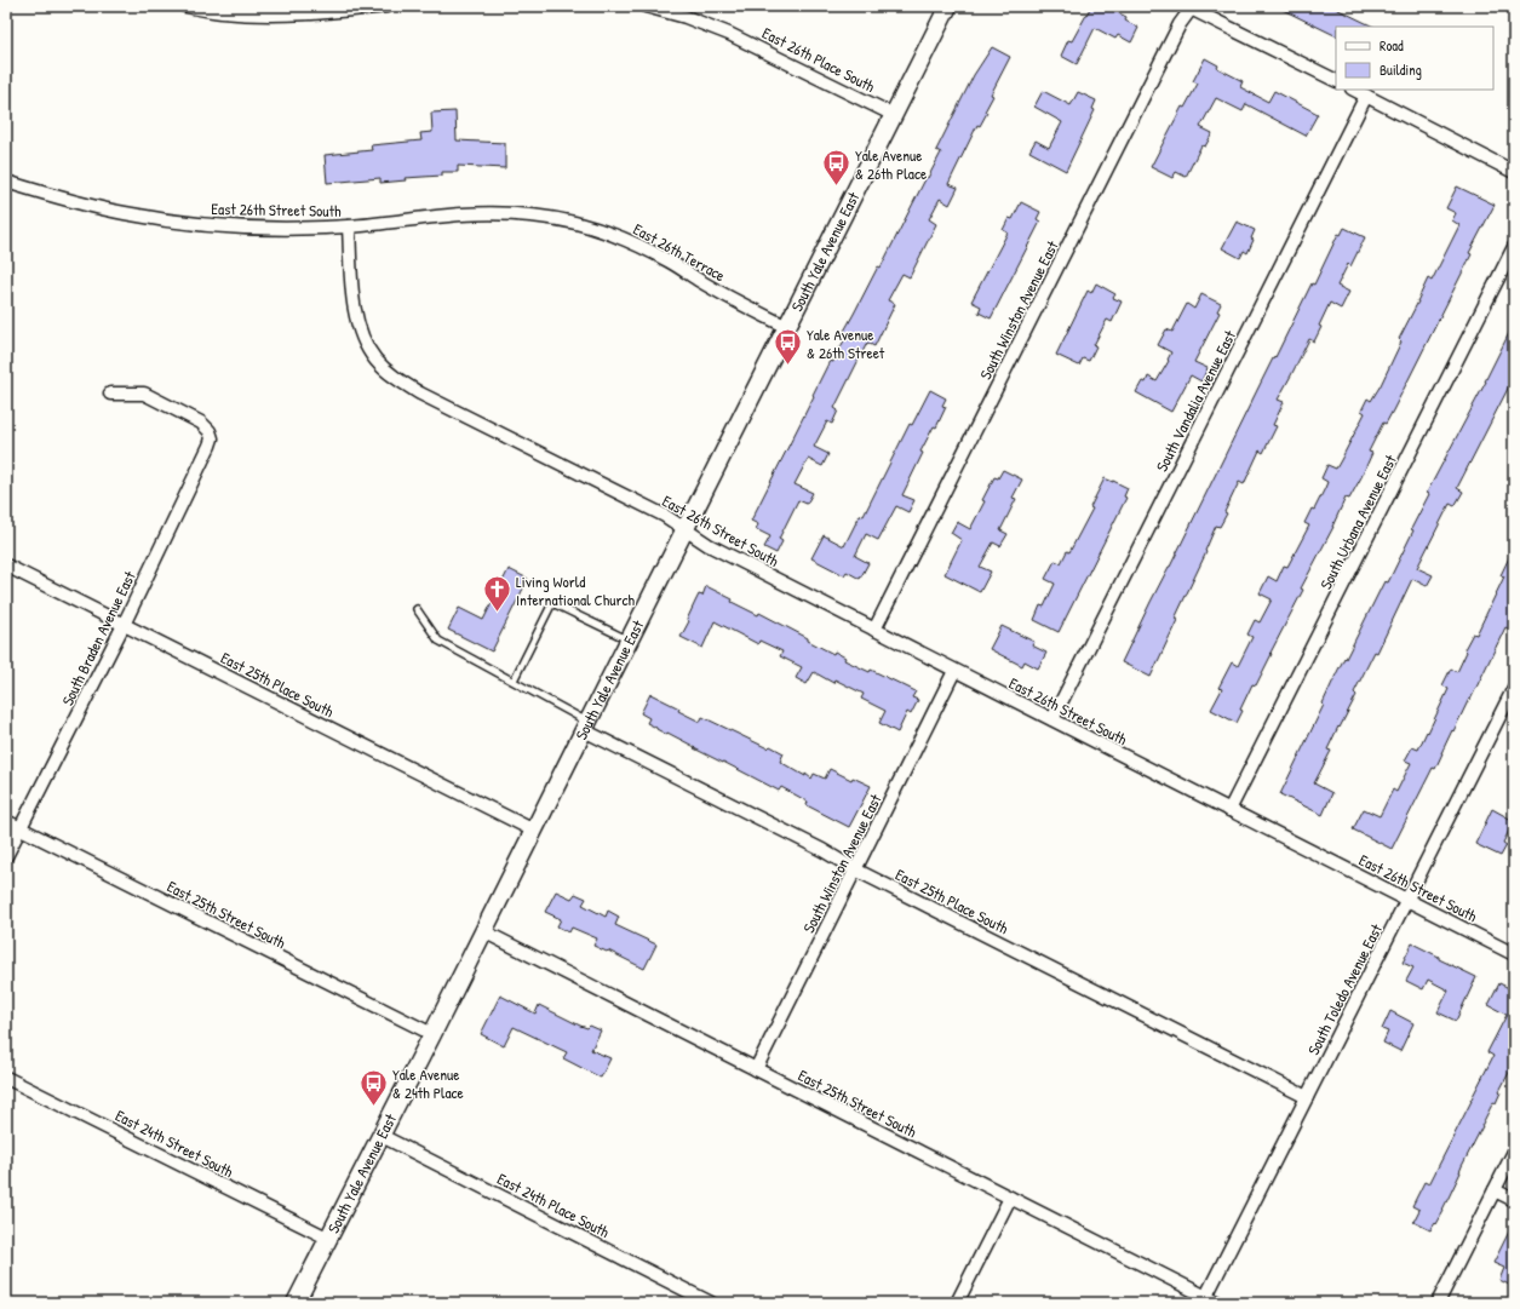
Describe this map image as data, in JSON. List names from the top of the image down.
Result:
{
  "streets": {
    "main road": ["South Yale Avenue East"],
    "street": [
      "East 26th Place South",
      "East 26th Street South",
      "East 26th Terrace",
      "South Winston Avenue East",
      "South Vandalia Avenue East",
      "South Urbana Avenue East",
      "South Braden Avenue East",
      "East 25th Place South",
      "East 25th Street South",
      "South Toledo Avenue East",
      "East 24th Street South",
      "East 24th Place South"
    ]
  },
  "crossings": [
    ["East 26th Place South", "South Yale Avenue East"],
    ["East 26th Street South", "East 26th Terrace"],
    ["East 26th Street South", "South Yale Avenue East"],
    ["East 26th Street South", "South Winston Avenue East"],
    ["East 26th Street South", "South Vandalia Avenue East"],
    ["East 26th Street South", "South Urbana Avenue East"],
    ["East 26th Street South", "South Toledo Avenue East"],
    ["East 26th Terrace", "South Yale Avenue East"],
    ["South Yale Avenue East", "East 25th Place South"],
    ["South Yale Avenue East", "East 25th Street South"],
    ["South Yale Avenue East", "East 24th Street South"],
    ["South Yale Avenue East", "East 24th Place South"],
    ["South Winston Avenue East", "East 25th Place South"],
    ["South Winston Avenue East", "East 25th Street South"],
    ["South Braden Avenue East", "East 25th Place South"],
    ["South Braden Avenue East", "East 25th Street South"],
    ["East 25th Place South", "South Toledo Avenue East"],
    ["East 25th Street South", "South Toledo Avenue East"]
  ],
  "places": {
    "bus stop": ["Yale Avenue & 26th Place", "Yale Avenue & 26th Street", "Yale Avenue & 24th Place"],
    "church": ["Living World International Church"]
  },
  "legend": ["Road", "Building"]
}
